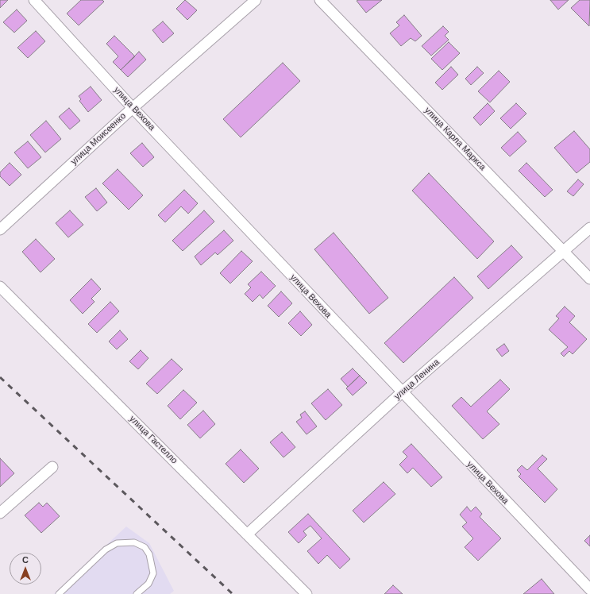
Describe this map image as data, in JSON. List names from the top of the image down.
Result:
{
  "streets": {
    "street": [
      "улица Вехова",
      "улица Моисеенко",
      "улица Карла Маркса",
      "улица Ленина",
      "улица Гастелло"
    ]
  },
  "crossings": [
    ["улица Вехова", "улица Моисеенко"],
    ["улица Вехова", "улица Ленина"],
    ["улица Карла Маркса", "улица Ленина"],
    ["улица Ленина", "улица Гастелло"]
  ],
  "north": "top"
}
